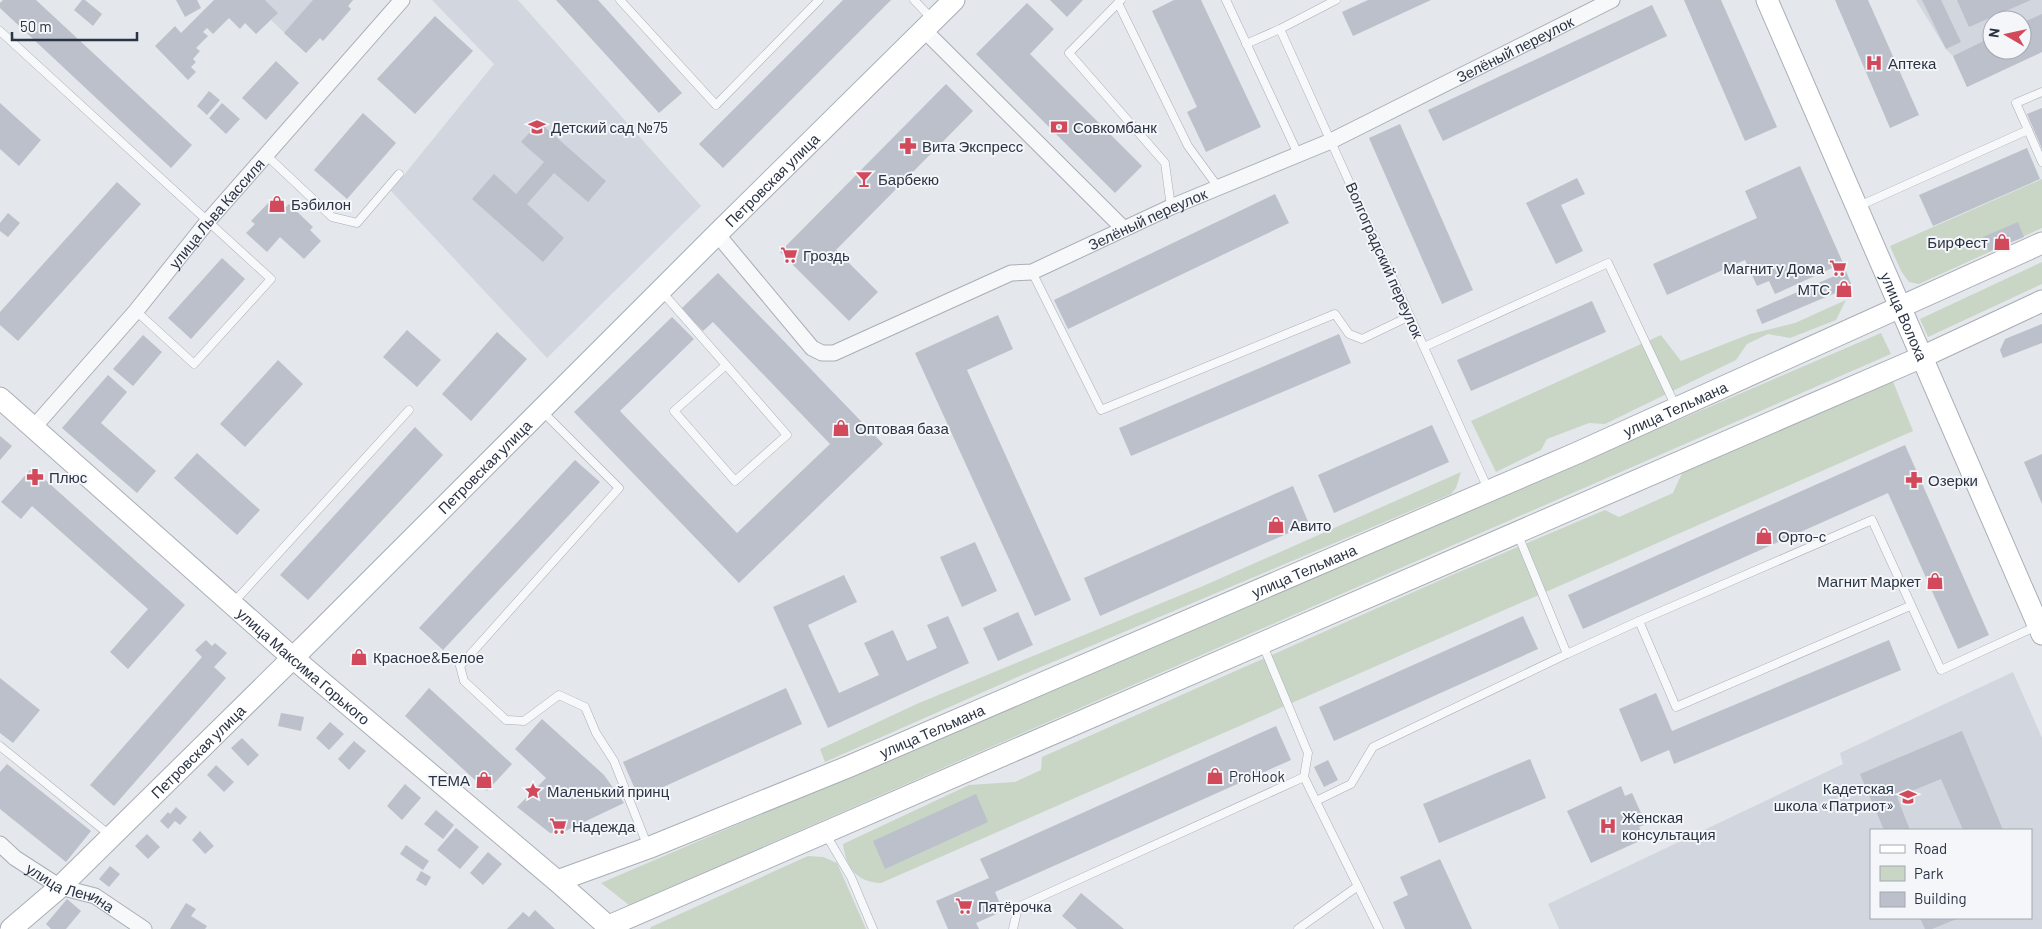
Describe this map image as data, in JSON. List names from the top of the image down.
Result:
{
  "streets": {
    "main road": [
      "Петровская улица",
      "улица Волоха",
      "улица Тельмана",
      "улица Максима Горького"
    ],
    "street": ["Зелёный переулок", "улица Льва Кассиля", "улица Ленина"],
    "lane": ["Волгоградский переулок"]
  },
  "crossings": [
    ["Зелёный переулок", "Петровская улица"],
    ["Зелёный переулок", "Волгоградский переулок"],
    ["Петровская улица", "улица Максима Горького"],
    ["Петровская улица", "улица Ленина"],
    ["улица Льва Кассиля", "улица Максима Горького"],
    ["Волгоградский переулок", "улица Тельмана"],
    ["улица Волоха", "улица Тельмана"],
    ["улица Тельмана", "улица Максима Горького"]
  ],
  "places": {
    "hospital": ["Аптека", "Женская консультация"],
    "school or university": ["Детский сад №75", "Кадетская школа «Патриот»"],
    "bank": ["Совкомбанк"],
    "pharmacy": ["Вита Экспресс", "Плюс", "Озерки"],
    "bar": ["Барбекю"],
    "shop": [
      "Бэбилон",
      "БирФест",
      "МТС",
      "Оптовая база",
      "Авито",
      "Орто-с",
      "Магнит Маркет",
      "Красное&Белое",
      "ProHook",
      "ТЕМА"
    ],
    "supermarket": [
      "Гроздь",
      "Магнит у Дома",
      "Надежда",
      "Пятёрочка"
    ],
    "place": ["Маленький принц"]
  },
  "legend": ["Road", "Park", "Building"],
  "scale_bar": "50 m",
  "north": "left"
}
